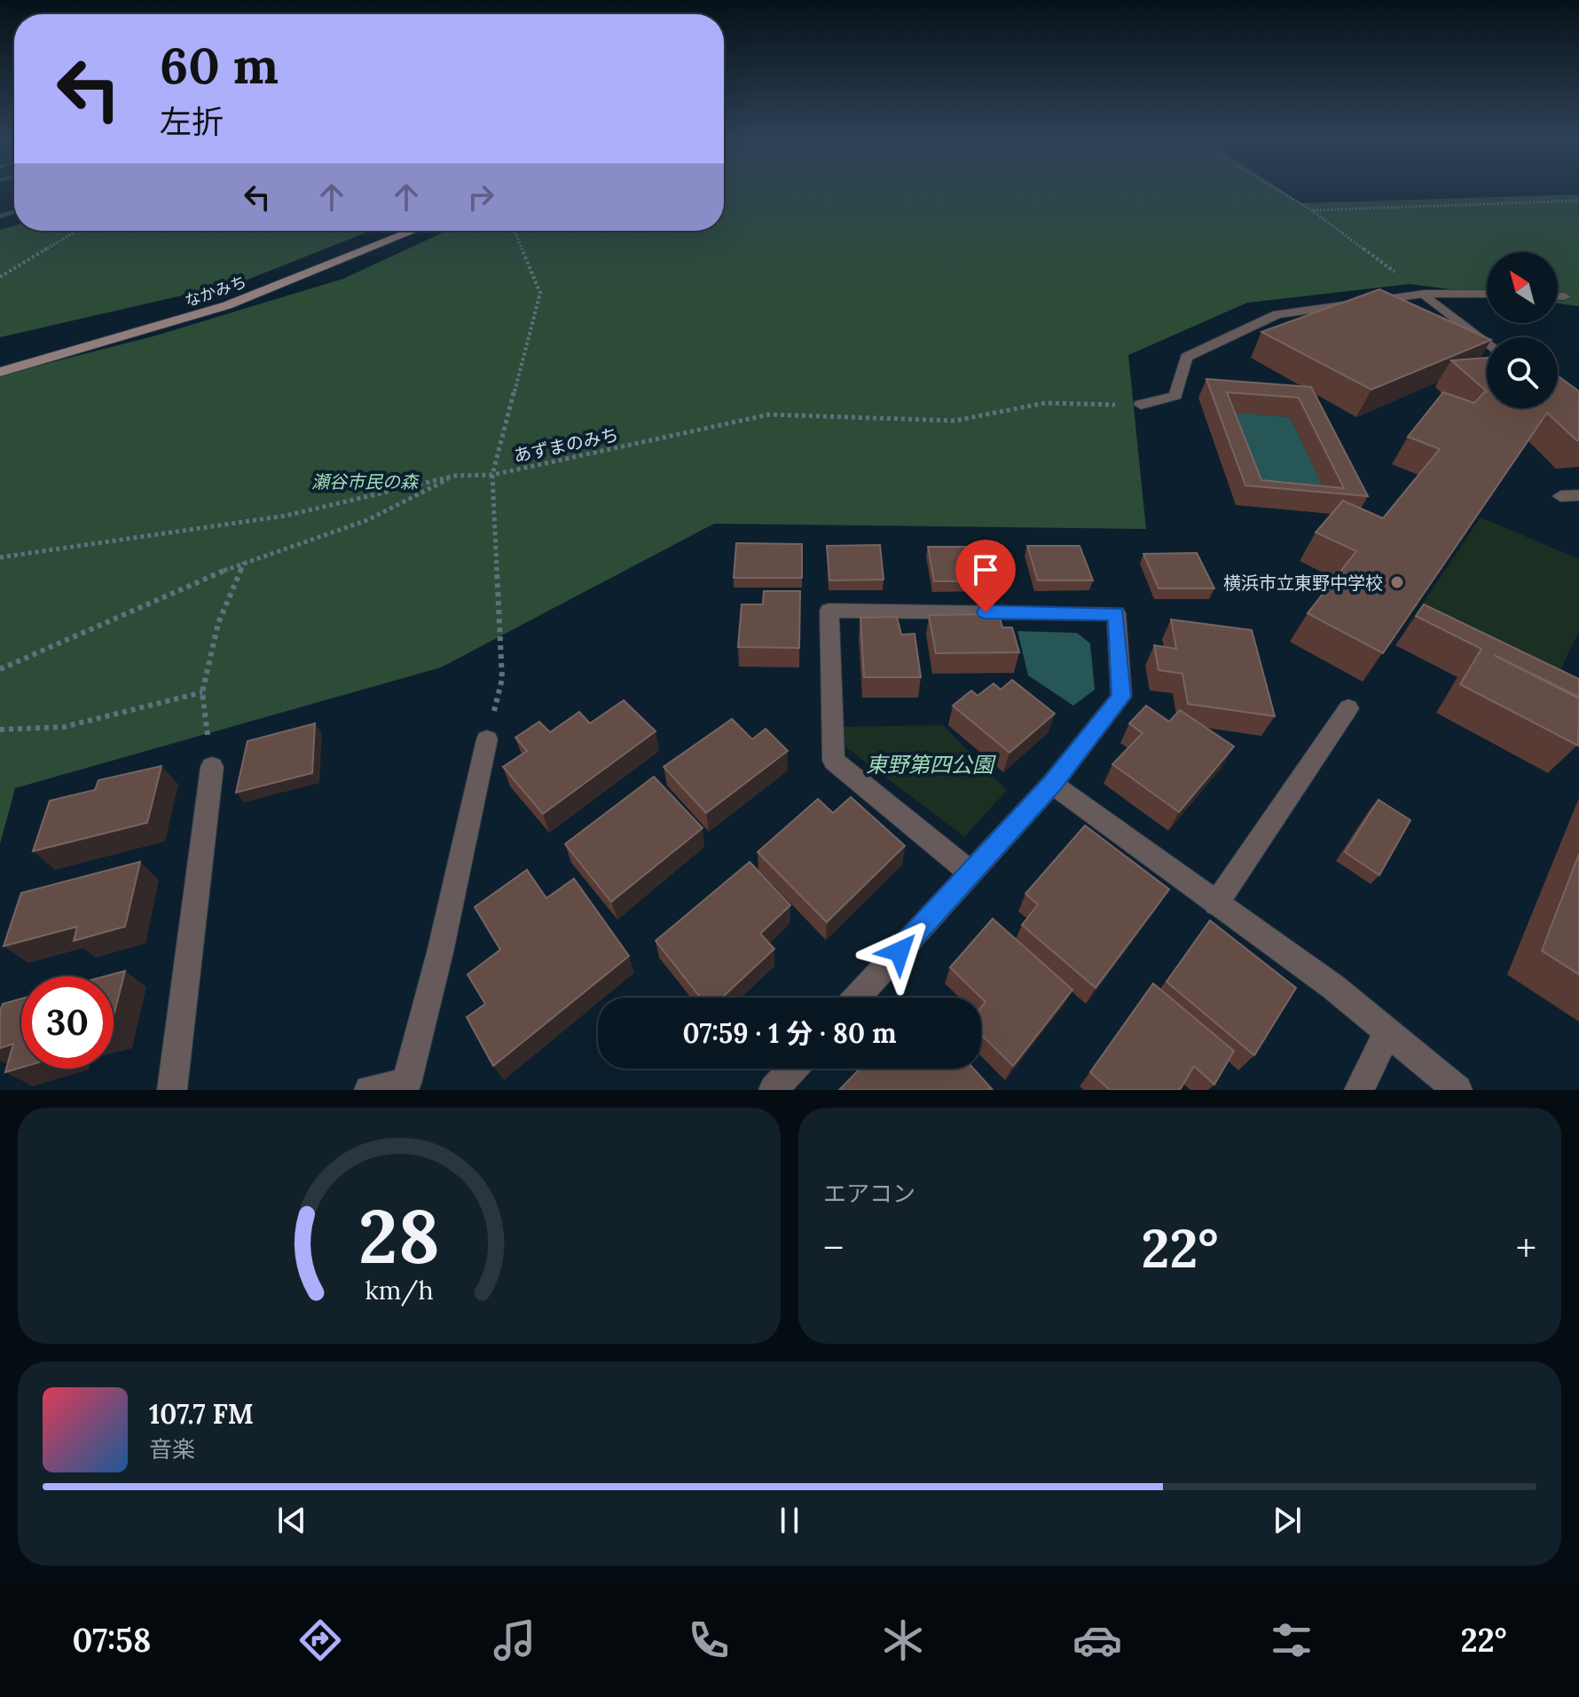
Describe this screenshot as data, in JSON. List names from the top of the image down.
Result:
{
  "streets": {
    "street": ["なかみち"],
    "path": ["あずまのみち"]
  },
  "parks": ["瀬谷市民の森", "東野第四公園"],
  "places": ["横浜市立東野中学校"],
  "north": "top left",
  "page": {
    "turn": ["60 m", "左折"],
    "limit": "30",
    "trip": "07:59 · 1 分 · 80 m",
    "tile": "エアコン",
    "heat": ["−", "22°", "+"],
    "song": ["107.7 FM", "音楽"],
    "tabs": ["07:58", "22°"],
    "gauge": ["28", "km/h"]
  }
}
